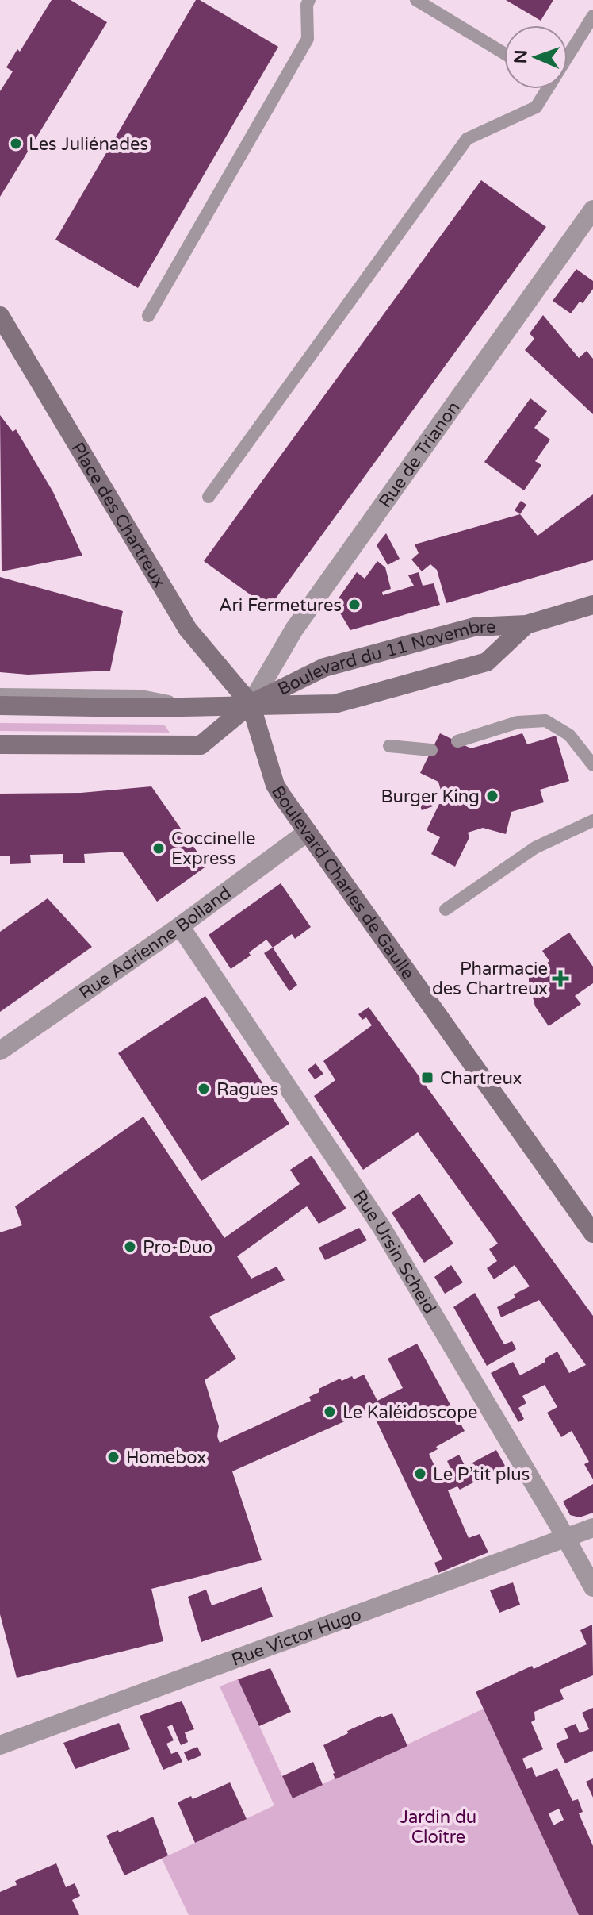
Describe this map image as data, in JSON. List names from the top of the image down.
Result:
{
  "streets": {
    "main road": ["Place des Chartreux", "Boulevard du 11 Novembre", "Boulevard Charles de Gaulle"],
    "street": [
      "Rue de Trianon",
      "Rue Adrienne Bolland",
      "Rue Ursin Scheid",
      "Rue Victor Hugo"
    ]
  },
  "crossings": [
    ["Rue de Trianon", "Place des Chartreux"],
    ["Rue de Trianon", "Boulevard du 11 Novembre"],
    ["Rue de Trianon", "Boulevard Charles de Gaulle"],
    ["Place des Chartreux", "Boulevard du 11 Novembre"],
    ["Place des Chartreux", "Boulevard Charles de Gaulle"],
    ["Boulevard du 11 Novembre", "Boulevard Charles de Gaulle"],
    ["Boulevard Charles de Gaulle", "Rue Adrienne Bolland"],
    ["Rue Adrienne Bolland", "Rue Ursin Scheid"],
    ["Rue Ursin Scheid", "Rue Victor Hugo"]
  ],
  "parks": ["Jardin du Cloître"],
  "places": {
    "other": [
      "Les Juliénades",
      "Ari Fermetures",
      "Burger King",
      "Coccinelle Express",
      "Ragues",
      "Pro-Duo",
      "Le Kaléidoscope",
      "Homebox",
      "Le P’tit plus"
    ],
    "health": ["Pharmacie des Chartreux"],
    "transit": ["Chartreux"]
  },
  "north": "left"
}
